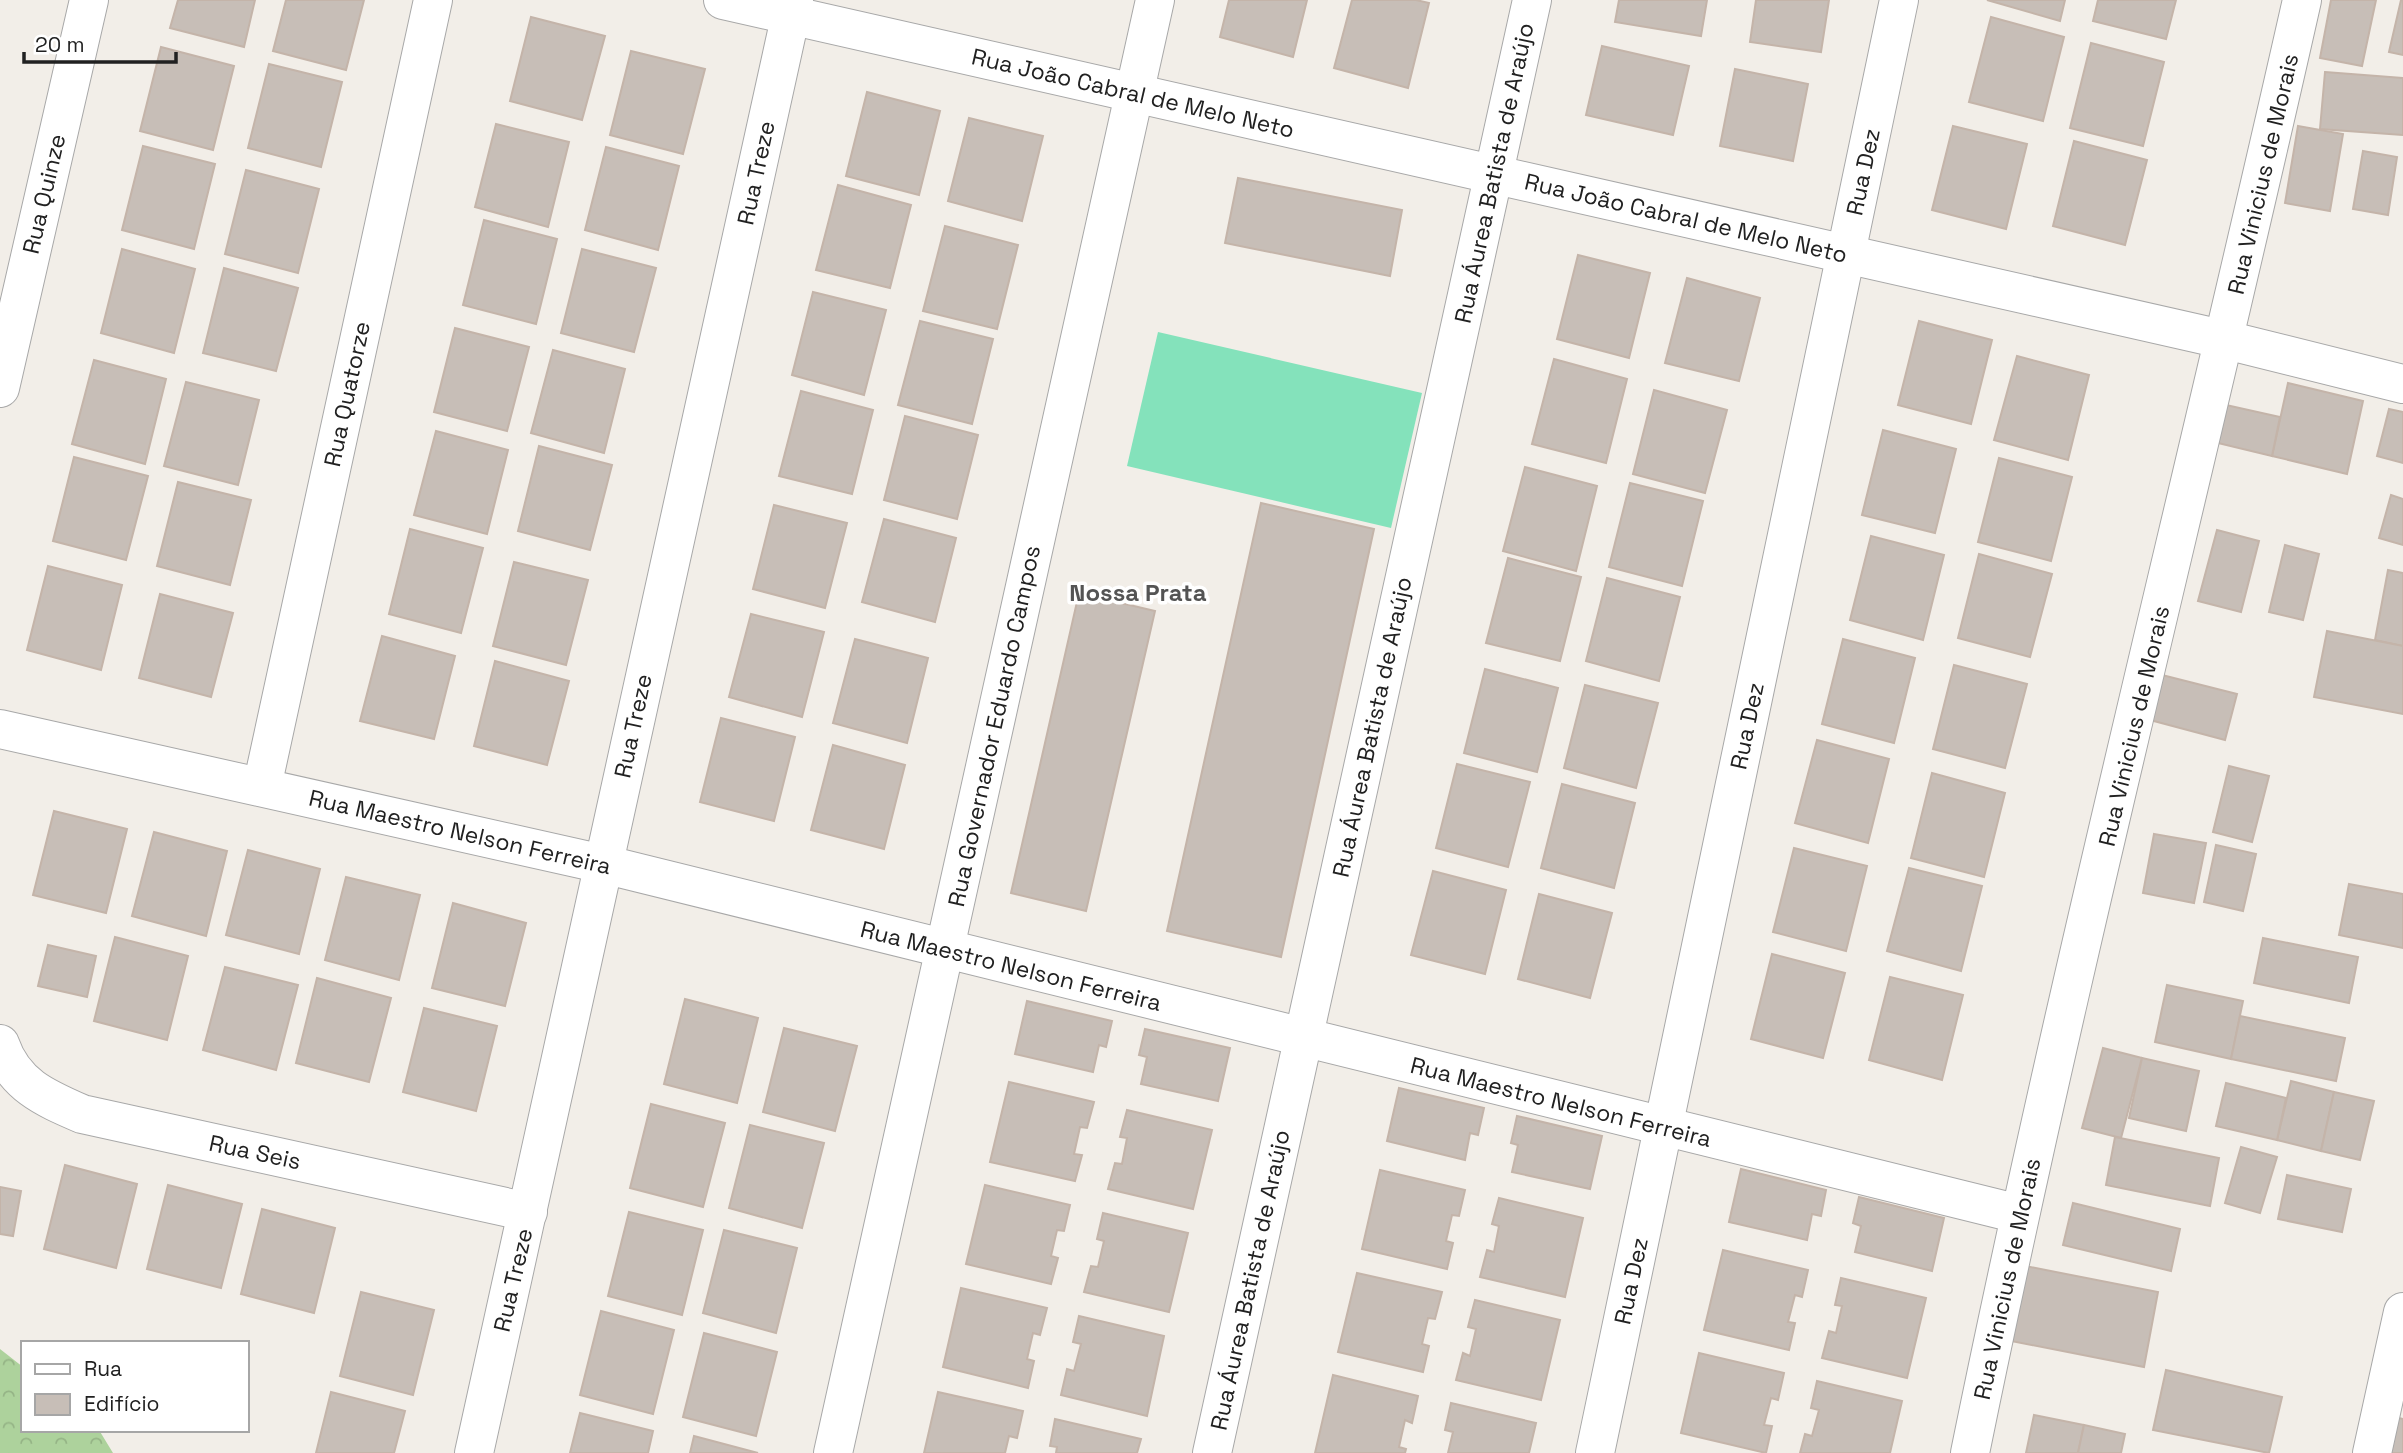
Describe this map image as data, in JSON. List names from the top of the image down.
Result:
{
  "streets": {
    "street": [
      "Rua João Cabral de Melo Neto",
      "Rua Dez",
      "Rua Treze",
      "Rua Áurea Batista de Araújo",
      "Rua Vinicius de Morais",
      "Rua Quinze",
      "Rua Quatorze",
      "Rua Governador Eduardo Campos",
      "Rua Maestro Nelson Ferreira",
      "Rua Seis"
    ]
  },
  "crossings": [
    ["Rua João Cabral de Melo Neto", "Rua Dez"],
    ["Rua João Cabral de Melo Neto", "Rua Treze"],
    ["Rua João Cabral de Melo Neto", "Rua Áurea Batista de Araújo"],
    ["Rua João Cabral de Melo Neto", "Rua Vinicius de Morais"],
    ["Rua João Cabral de Melo Neto", "Rua Governador Eduardo Campos"],
    ["Rua Dez", "Rua Maestro Nelson Ferreira"],
    ["Rua Treze", "Rua Maestro Nelson Ferreira"],
    ["Rua Treze", "Rua Seis"],
    ["Rua Áurea Batista de Araújo", "Rua Maestro Nelson Ferreira"],
    ["Rua Vinicius de Morais", "Rua Maestro Nelson Ferreira"],
    ["Rua Quatorze", "Rua Maestro Nelson Ferreira"],
    ["Rua Governador Eduardo Campos", "Rua Maestro Nelson Ferreira"]
  ],
  "districts": ["Nossa Prata"],
  "legend": ["Rua", "Edifício"],
  "scale_bar": "20 m"
}
